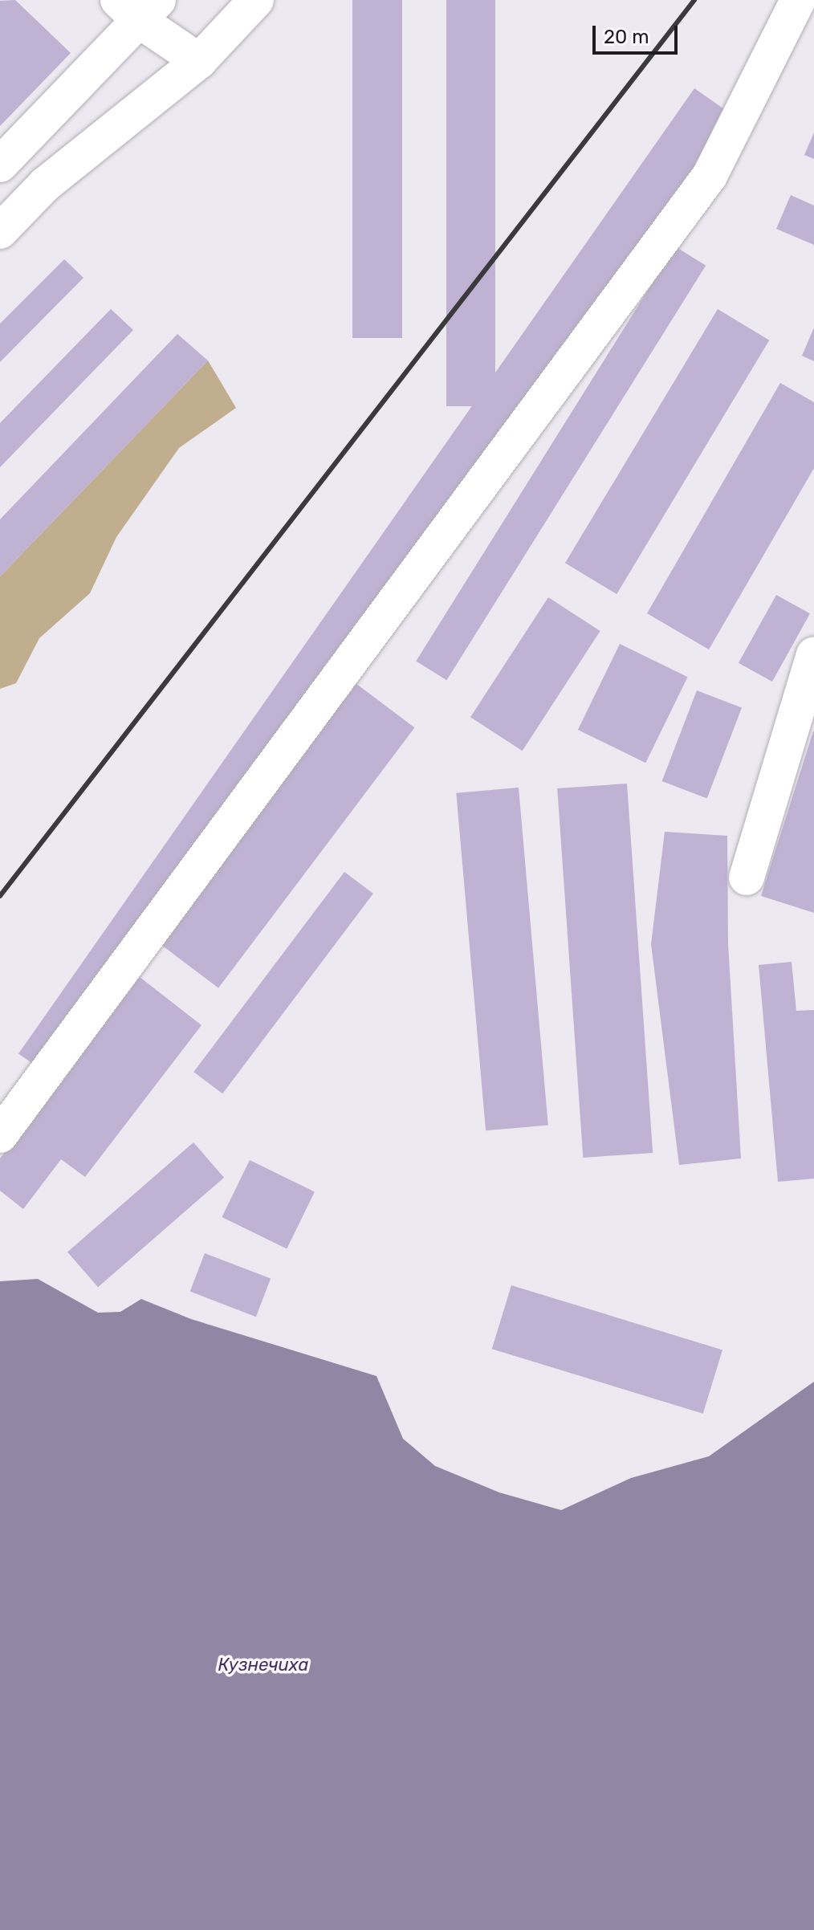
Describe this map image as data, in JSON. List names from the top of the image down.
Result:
{
  "water": ["Кузнечиха"],
  "scale_bar": "20 m"
}
